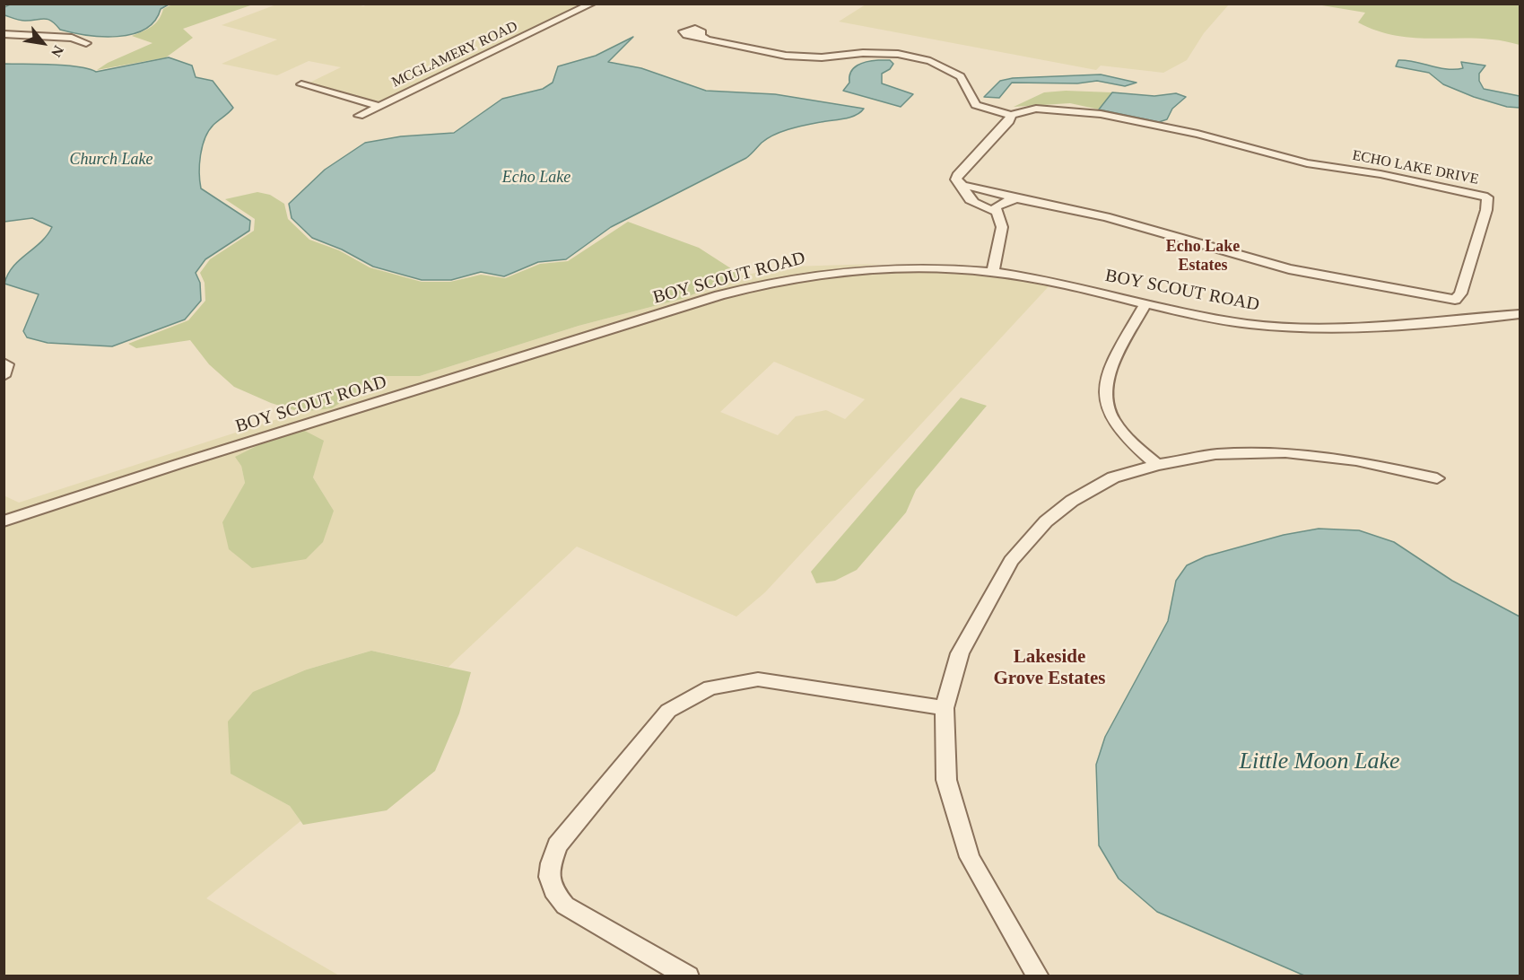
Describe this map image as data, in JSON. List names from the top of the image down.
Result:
{
  "streets": {
    "street": ["MCGLAMERY ROAD", "ECHO LAKE DRIVE", "BOY SCOUT ROAD"]
  },
  "districts": ["Echo Lake Estates", "Lakeside Grove Estates"],
  "water": ["Church Lake", "Echo Lake", "Little Moon Lake"],
  "north": "bottom right"
}
